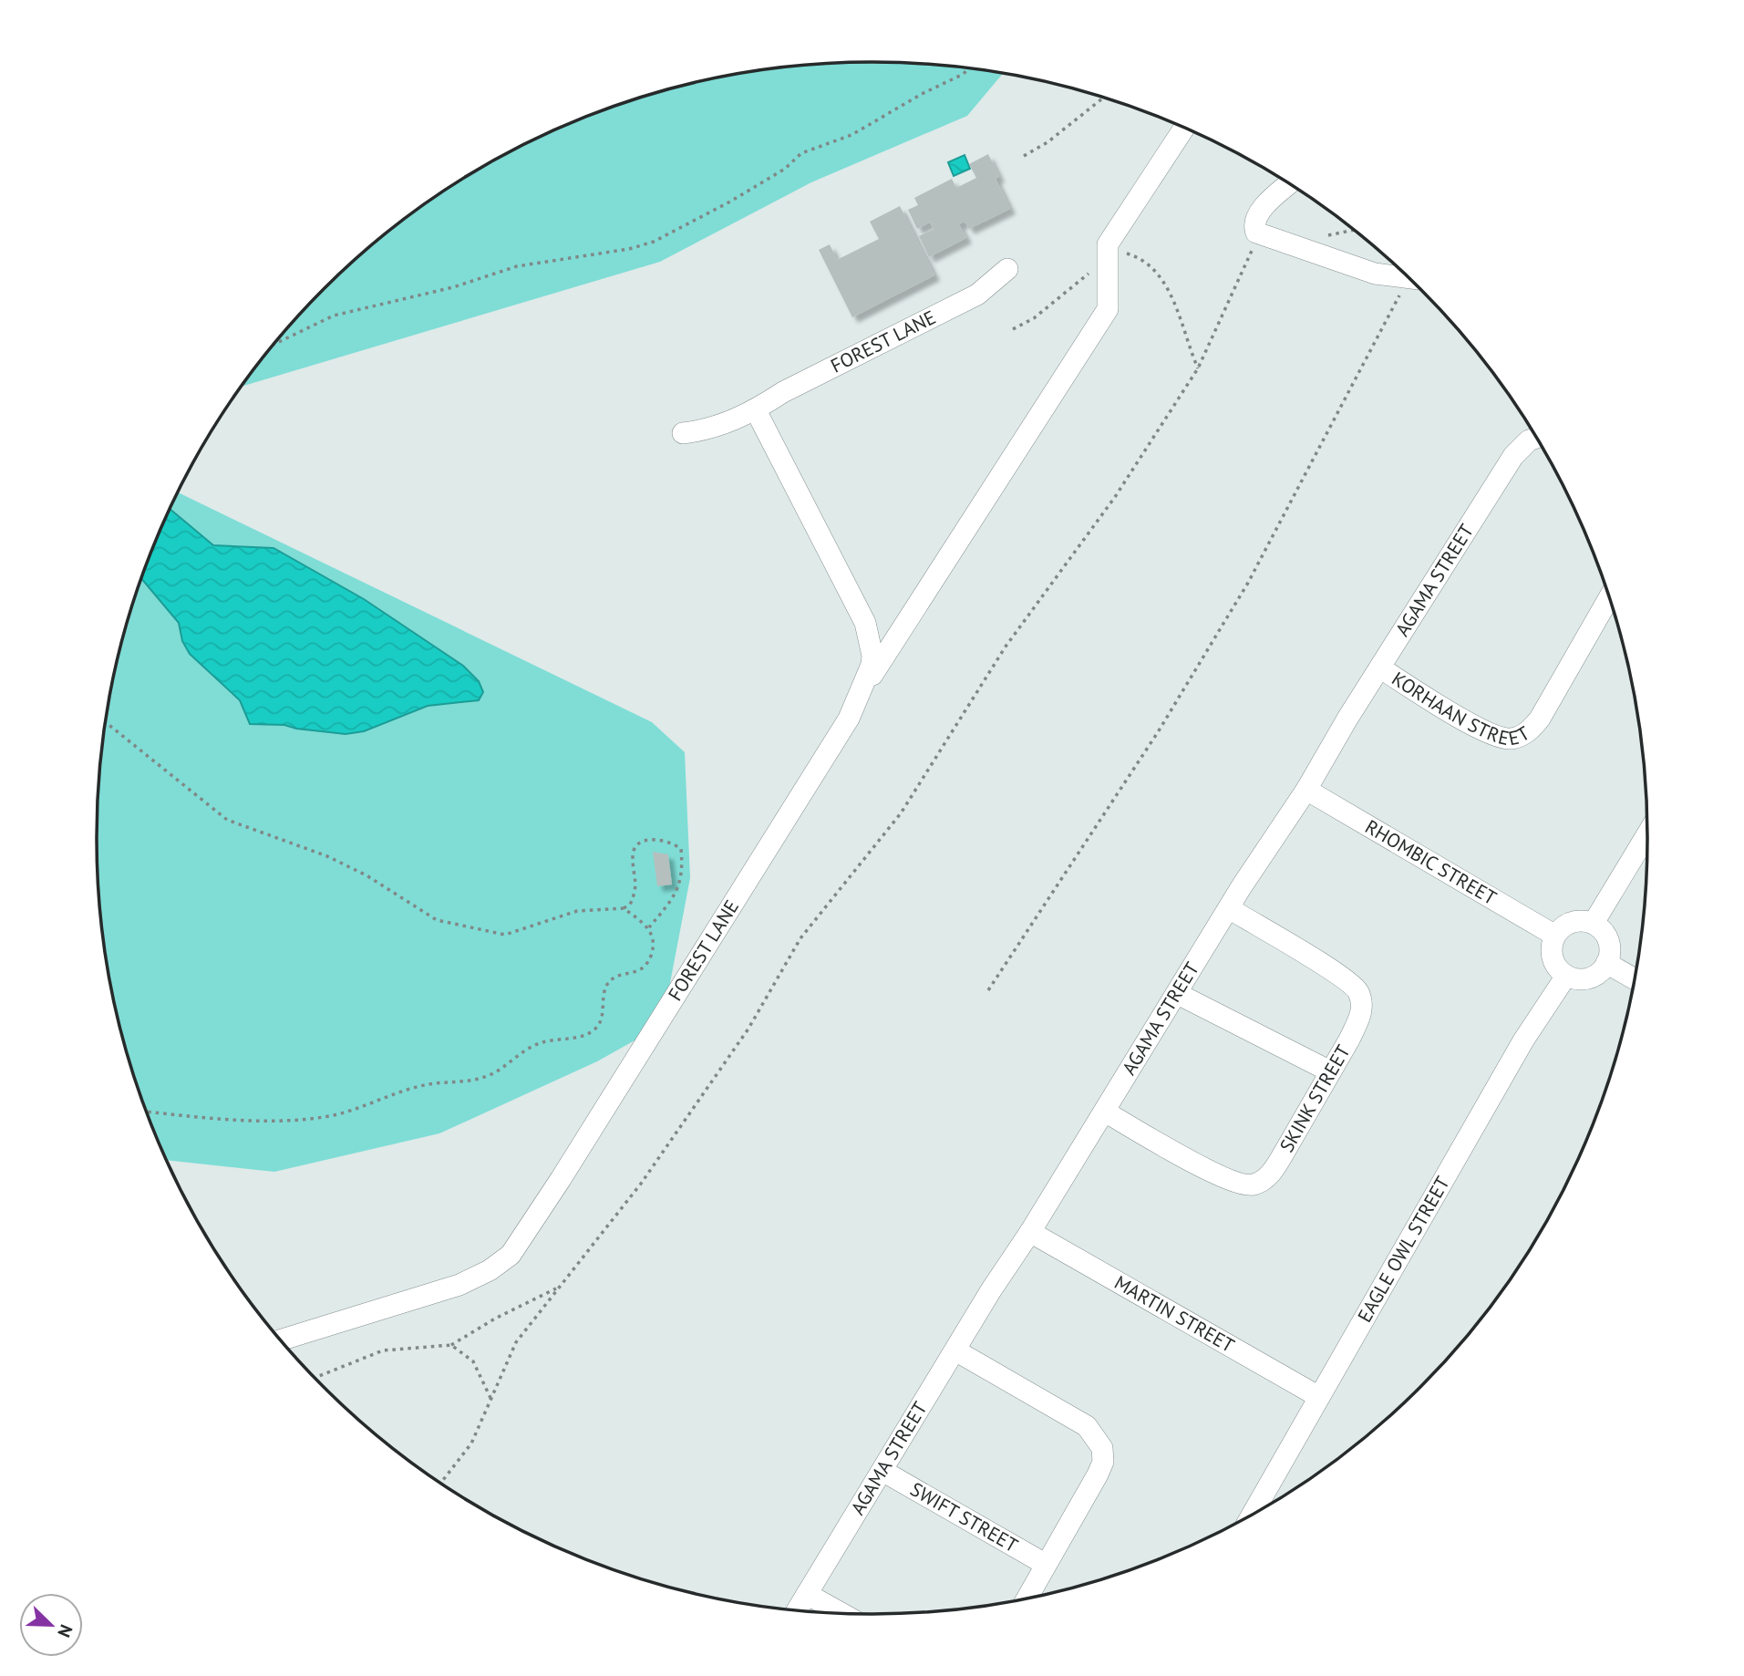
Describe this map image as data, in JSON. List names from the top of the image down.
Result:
{
  "streets": {
    "street": [
      "FOREST LANE",
      "AGAMA STREET",
      "KORHAAN STREET",
      "RHOMBIC STREET",
      "SKINK STREET",
      "EAGLE OWL STREET",
      "MARTIN STREET",
      "SWIFT STREET"
    ]
  },
  "crossings": [
    ["AGAMA STREET", "KORHAAN STREET"],
    ["AGAMA STREET", "RHOMBIC STREET"],
    ["AGAMA STREET", "SKINK STREET"],
    ["AGAMA STREET", "MARTIN STREET"],
    ["AGAMA STREET", "SWIFT STREET"],
    ["RHOMBIC STREET", "EAGLE OWL STREET"],
    ["EAGLE OWL STREET", "MARTIN STREET"]
  ],
  "north": "bottom right"
}
